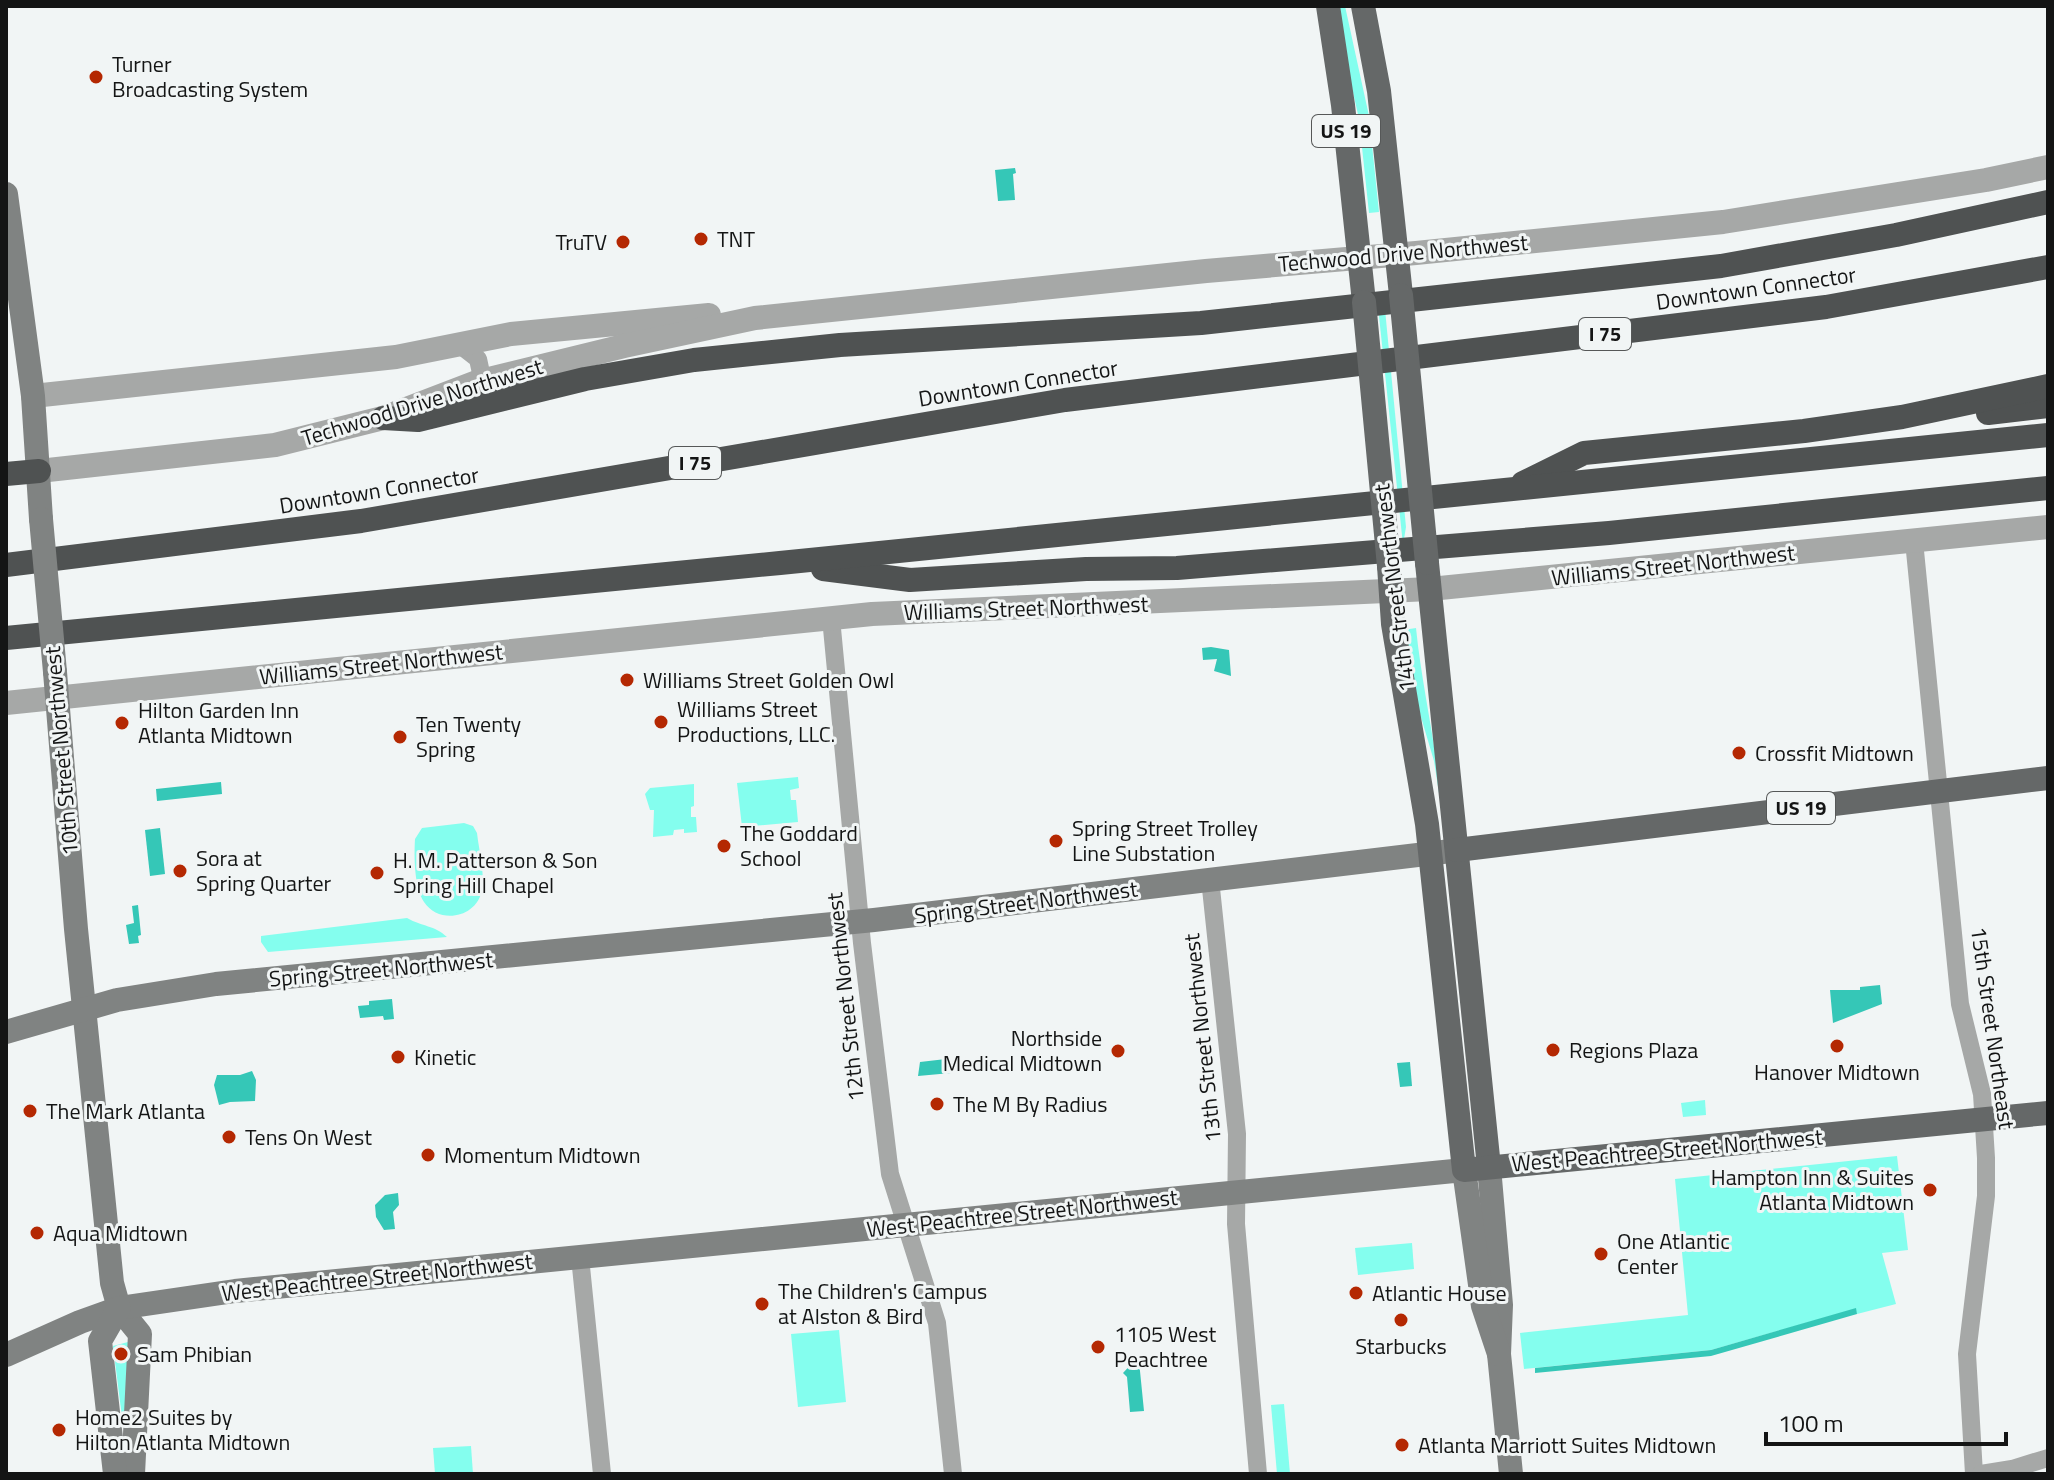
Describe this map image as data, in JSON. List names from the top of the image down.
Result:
{
  "streets": {
    "highway": ["Downtown Connector", "I 75"],
    "main road": [
      "US 19",
      "14th Street Northwest",
      "10th Street Northwest",
      "Spring Street Northwest",
      "West Peachtree Street Northwest"
    ],
    "street": [
      "Techwood Drive Northwest",
      "Williams Street Northwest",
      "12th Street Northwest",
      "15th Street Northeast",
      "13th Street Northwest"
    ]
  },
  "crossings": [
    ["Techwood Drive Northwest", "14th Street Northwest"],
    ["Techwood Drive Northwest", "10th Street Northwest"],
    ["Williams Street Northwest", "14th Street Northwest"],
    ["Williams Street Northwest", "10th Street Northwest"],
    ["Williams Street Northwest", "12th Street Northwest"],
    ["Williams Street Northwest", "15th Street Northeast"],
    ["14th Street Northwest", "Spring Street Northwest"],
    ["14th Street Northwest", "West Peachtree Street Northwest"],
    ["10th Street Northwest", "Spring Street Northwest"],
    ["10th Street Northwest", "West Peachtree Street Northwest"],
    ["Spring Street Northwest", "12th Street Northwest"],
    ["Spring Street Northwest", "15th Street Northeast"],
    ["Spring Street Northwest", "13th Street Northwest"],
    ["12th Street Northwest", "West Peachtree Street Northwest"],
    ["15th Street Northeast", "West Peachtree Street Northwest"],
    ["13th Street Northwest", "West Peachtree Street Northwest"]
  ],
  "places": [
    "Turner Broadcasting System",
    "TNT",
    "TruTV",
    "Williams Street Golden Owl",
    "Williams Street Productions, LLC.",
    "Hilton Garden Inn Atlanta Midtown",
    "Ten Twenty Spring",
    "Crossfit Midtown",
    "Spring Street Trolley Line Substation",
    "The Goddard School",
    "Sora at Spring Quarter",
    "H. M. Patterson & Son Spring Hill Chapel",
    "Hanover Midtown",
    "Regions Plaza",
    "Northside Medical Midtown",
    "Kinetic",
    "The M By Radius",
    "The Mark Atlanta",
    "Tens On West",
    "Momentum Midtown",
    "Hampton Inn & Suites Atlanta Midtown",
    "Aqua Midtown",
    "One Atlantic Center",
    "Atlantic House",
    "The Children's Campus at Alston & Bird",
    "Starbucks",
    "1105 West Peachtree",
    "Sam Phibian",
    "Home2 Suites by Hilton Atlanta Midtown",
    "Atlanta Marriott Suites Midtown"
  ],
  "scale_bar": "100 m"
}
